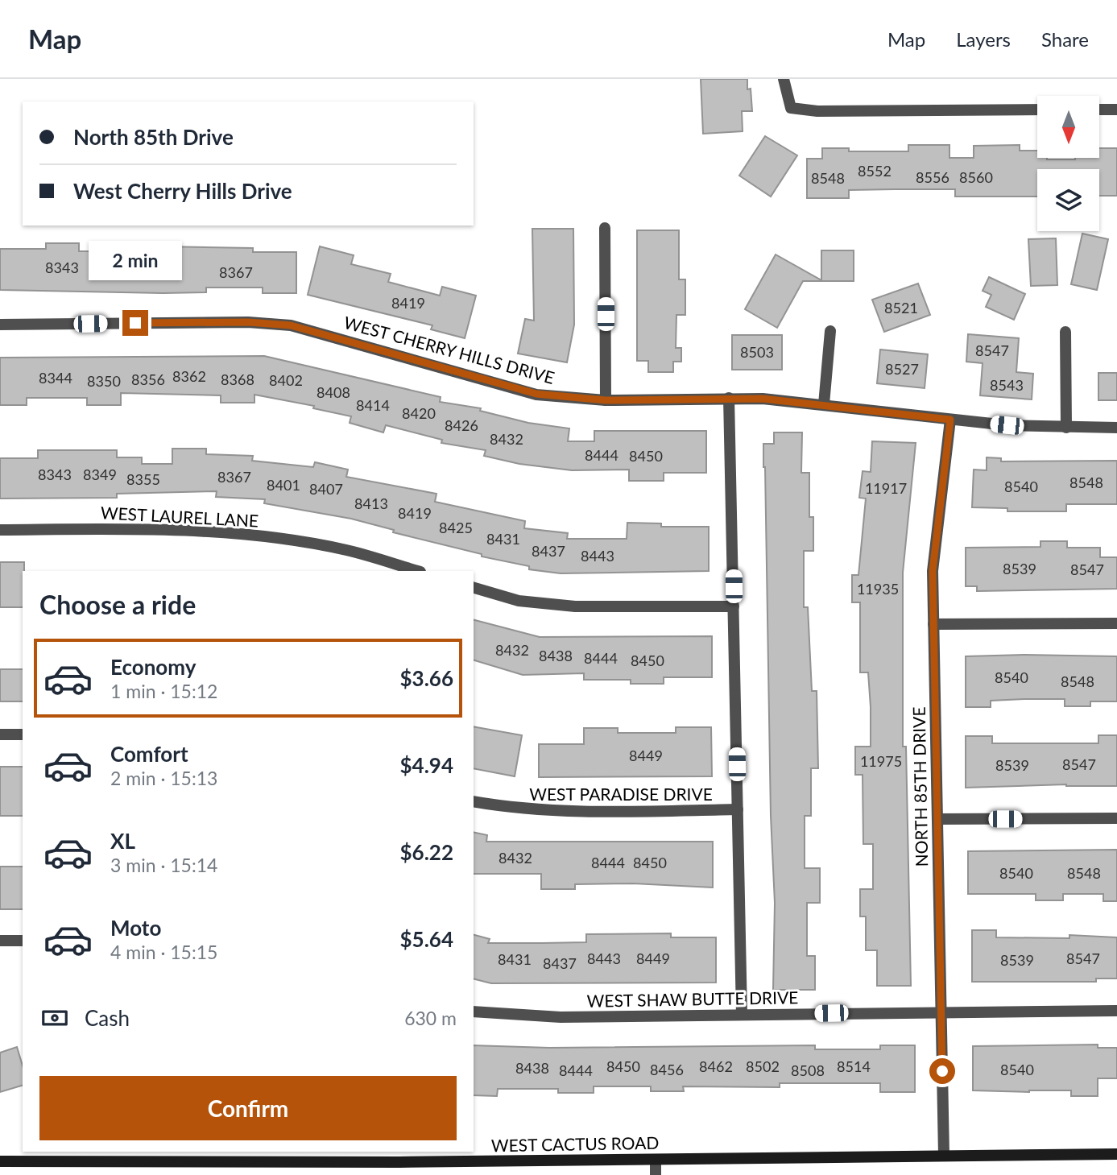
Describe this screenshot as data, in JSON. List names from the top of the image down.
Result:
{
  "streets": {
    "main road": ["WEST CACTUS ROAD"],
    "street": [
      "WEST CHERRY HILLS DRIVE",
      "WEST LAUREL LANE",
      "NORTH 85TH DRIVE",
      "WEST PARADISE DRIVE",
      "WEST SHAW BUTTE DRIVE"
    ]
  },
  "crossings": [
    ["WEST CHERRY HILLS DRIVE", "NORTH 85TH DRIVE"],
    ["NORTH 85TH DRIVE", "WEST SHAW BUTTE DRIVE"],
    ["NORTH 85TH DRIVE", "WEST CACTUS ROAD"]
  ],
  "house_numbers": [
    "8552",
    "8556",
    "8560",
    "8548",
    "8343",
    "8367",
    "8419",
    "8521",
    "8547",
    "8503",
    "8527",
    "8362",
    "8344",
    "8356",
    "8368",
    "8402",
    "8350",
    "8543",
    "8408",
    "8414",
    "8420",
    "8426",
    "8432",
    "8444",
    "8450",
    "8343",
    "8349",
    "8367",
    "8355",
    "8548",
    "8401",
    "8540",
    "11917",
    "8407",
    "8413",
    "8419",
    "8425",
    "8431",
    "8437",
    "8443",
    "8539",
    "8547",
    "11935",
    "8432",
    "8438",
    "8444",
    "8450",
    "8540",
    "8548",
    "8449",
    "11975",
    "8547",
    "8539",
    "8432",
    "8444",
    "8450",
    "8540",
    "8548",
    "8443",
    "8449",
    "8547",
    "8431",
    "8539",
    "8437",
    "8450",
    "8462",
    "8502",
    "8514",
    "8438",
    "8456",
    "8540",
    "8444",
    "8508"
  ],
  "north": "bottom",
  "page": {
    "header": "Map",
    "nav": ["Map", "Layers", "Share"],
    "banner": ["North 85th Drive", "West Cherry Hills Drive"],
    "bubble": "2 min",
    "heading": "Choose a ride",
    "list": [
      {
        "name": "Economy",
        "note": "1 min · 15:12",
        "value": "$3.66"
      },
      {
        "name": "Comfort",
        "note": "2 min · 15:13",
        "value": "$4.94"
      },
      {
        "name": "XL",
        "note": "3 min · 15:14",
        "value": "$6.22"
      },
      {
        "name": "Moto",
        "note": "4 min · 15:15",
        "value": "$5.64"
      }
    ],
    "pay": ["Cash", "630 m"],
    "buttons": "Confirm"
  }
}
